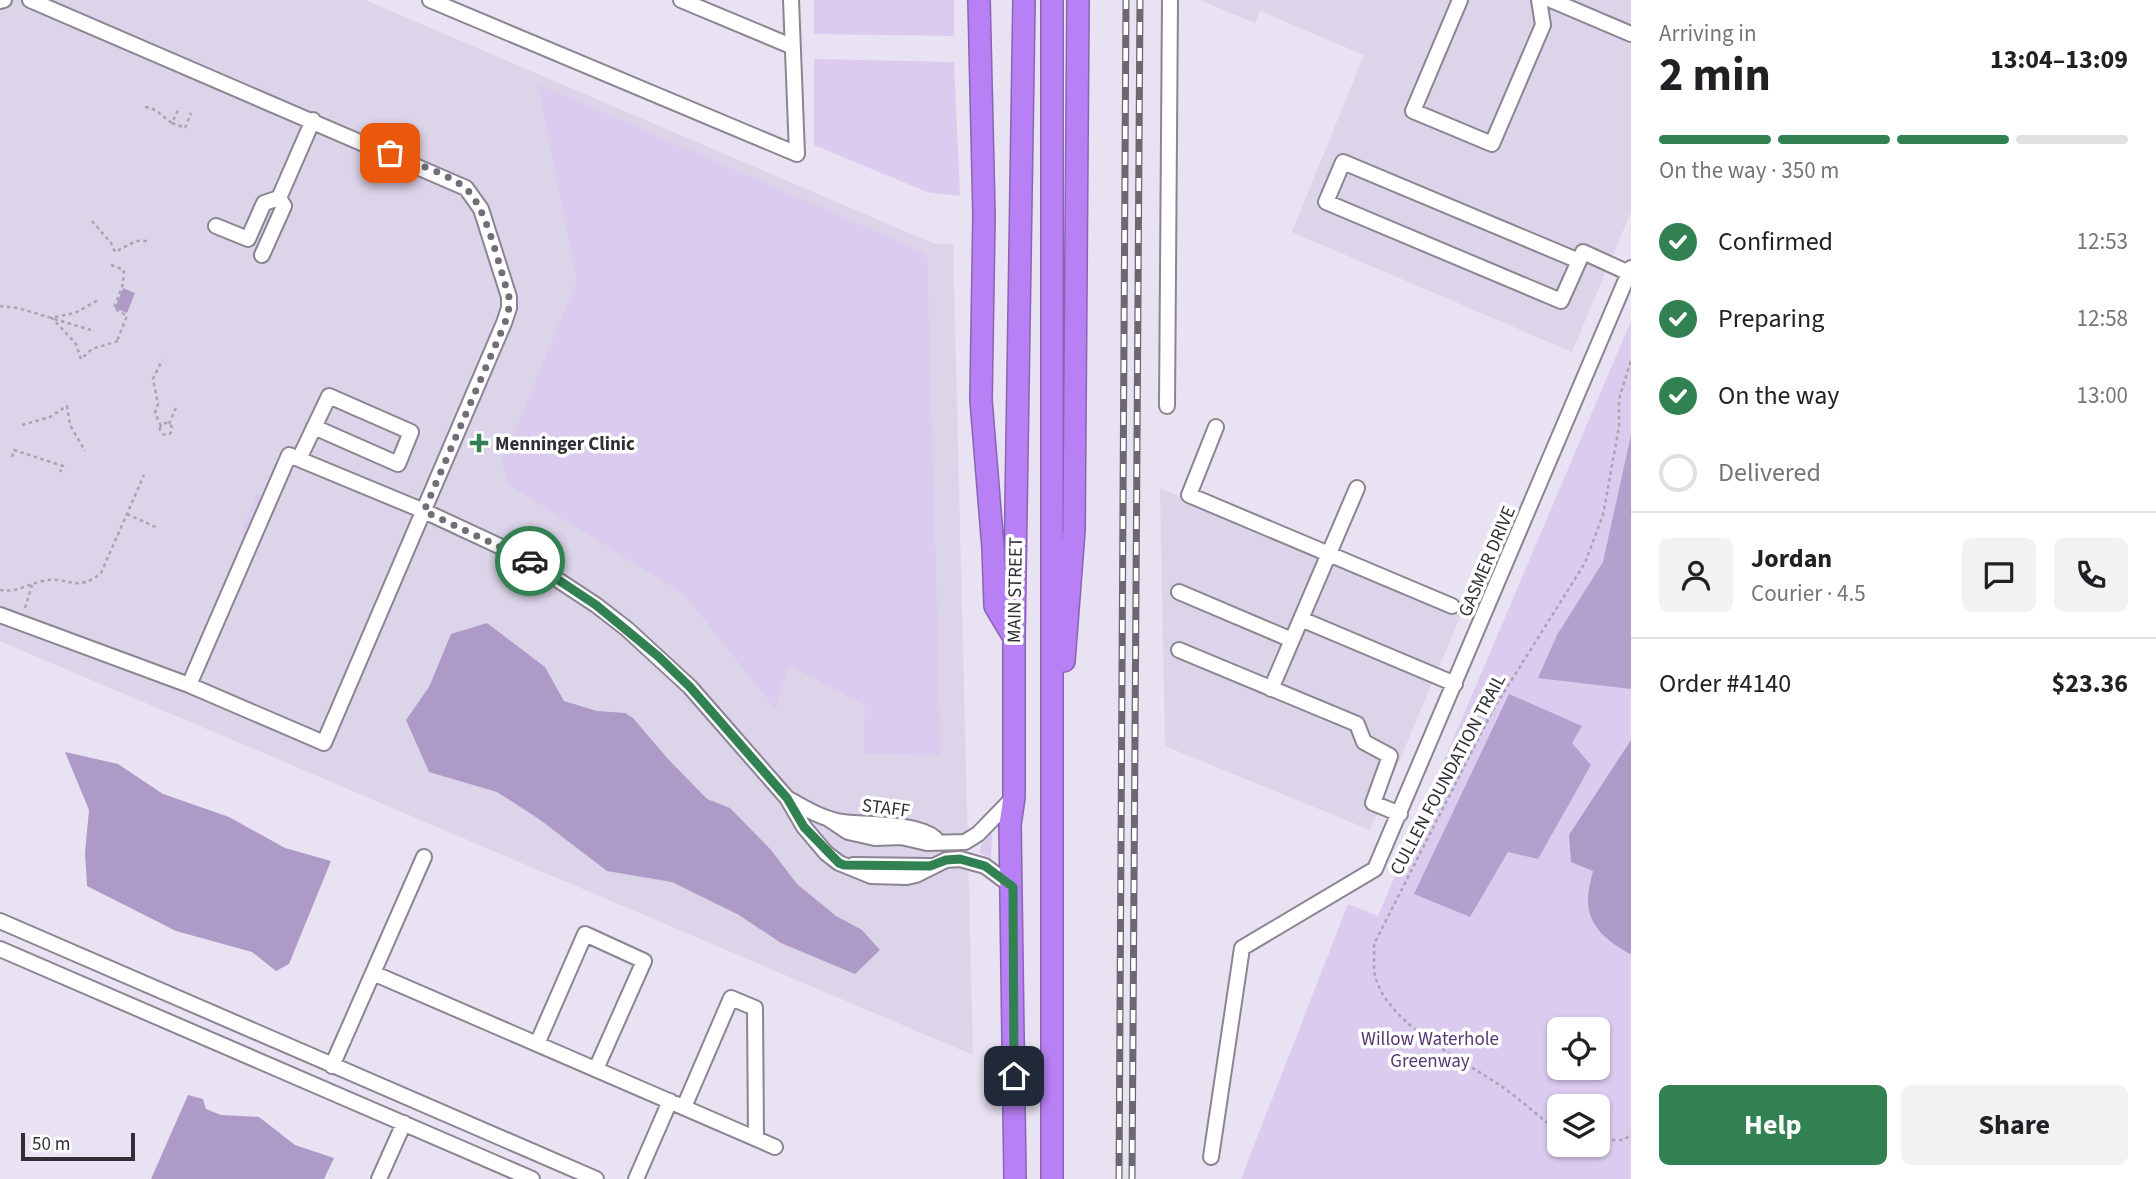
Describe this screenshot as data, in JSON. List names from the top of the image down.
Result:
{
  "streets": {
    "highway": ["MAIN STREET"],
    "street": ["GASMER DRIVE", "STAFF"],
    "path": ["CULLEN FOUNDATION TRAIL"]
  },
  "parks": ["Willow Waterhole Greenway"],
  "places": {
    "health": ["Menninger Clinic"]
  },
  "scale_bar": "50 m",
  "page": {
    "heading": ["2 min", "Arriving in", "13:04–13:09"],
    "panel": [
      "Jordan",
      "Courier · 4.5",
      "Order #4140",
      "$23.36"
    ],
    "bar": "On the way · 350 m",
    "list": [
      ["Confirmed", "12:53"],
      ["Preparing", "12:58"],
      ["On the way", "13:00"],
      "Delivered"
    ],
    "buttons": ["Help", "Share"],
    "scale": "50 m"
  }
}
